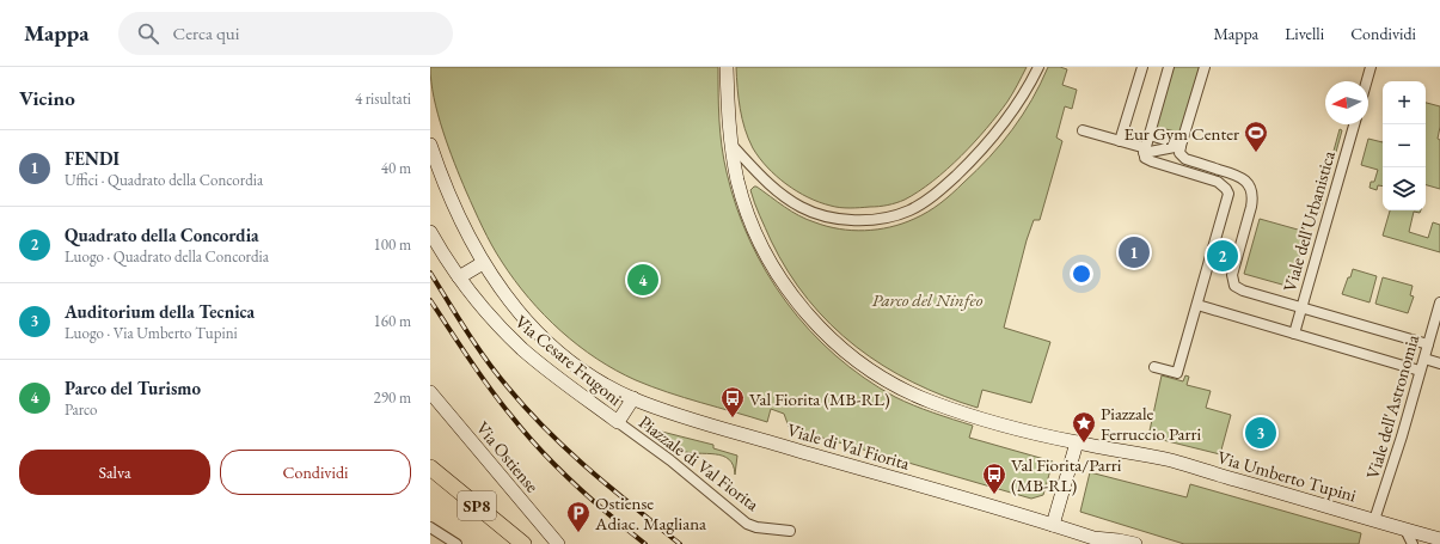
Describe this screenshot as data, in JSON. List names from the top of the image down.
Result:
{
  "streets": {
    "main road": ["SP8"],
    "street": [
      "Viale dell'Urbanistica",
      "Via Cesare Frugoni",
      "Viale dell'Astronomia",
      "Viale di Val Fiorita",
      "Via Ostiense",
      "Piazzale di Val Fiorita",
      "Via Umberto Tupini"
    ]
  },
  "crossings": [
    ["Via Cesare Frugoni", "Piazzale di Val Fiorita"],
    ["Viale dell'Astronomia", "Via Umberto Tupini"]
  ],
  "parks": ["Parco del Ninfeo"],
  "places": {
    "sports": ["Eur Gym Center"],
    "bus stop": ["Val Fiorita (MB-RL)", "Val Fiorita/Parri (MB-RL)"],
    "place": ["Piazzale Ferruccio Parri"],
    "parking": ["Ostiense Adiac. Magliana"]
  },
  "north": "left",
  "page": {
    "header": "Mappa",
    "search": "Cerca qui",
    "nav": ["Mappa", "Livelli", "Condividi"],
    "heading": ["Vicino", "4 risultati"],
    "map_buttons": ["+", "−"],
    "list": [
      {
        "mark": "1",
        "name": "FENDI",
        "note": "Uffici · Quadrato della Concordia",
        "value": "40 m"
      },
      {
        "mark": "2",
        "name": "Quadrato della Concordia",
        "note": "Luogo · Quadrato della Concordia",
        "value": "100 m"
      },
      {
        "mark": "3",
        "name": "Auditorium della Tecnica",
        "note": "Luogo · Via Umberto Tupini",
        "value": "160 m"
      },
      {
        "mark": "4",
        "name": "Parco del Turismo",
        "note": "Parco",
        "value": "290 m"
      }
    ],
    "pins": [
      "1",
      "2",
      "4",
      "3"
    ],
    "buttons": ["Salva", "Condividi"]
  }
}
